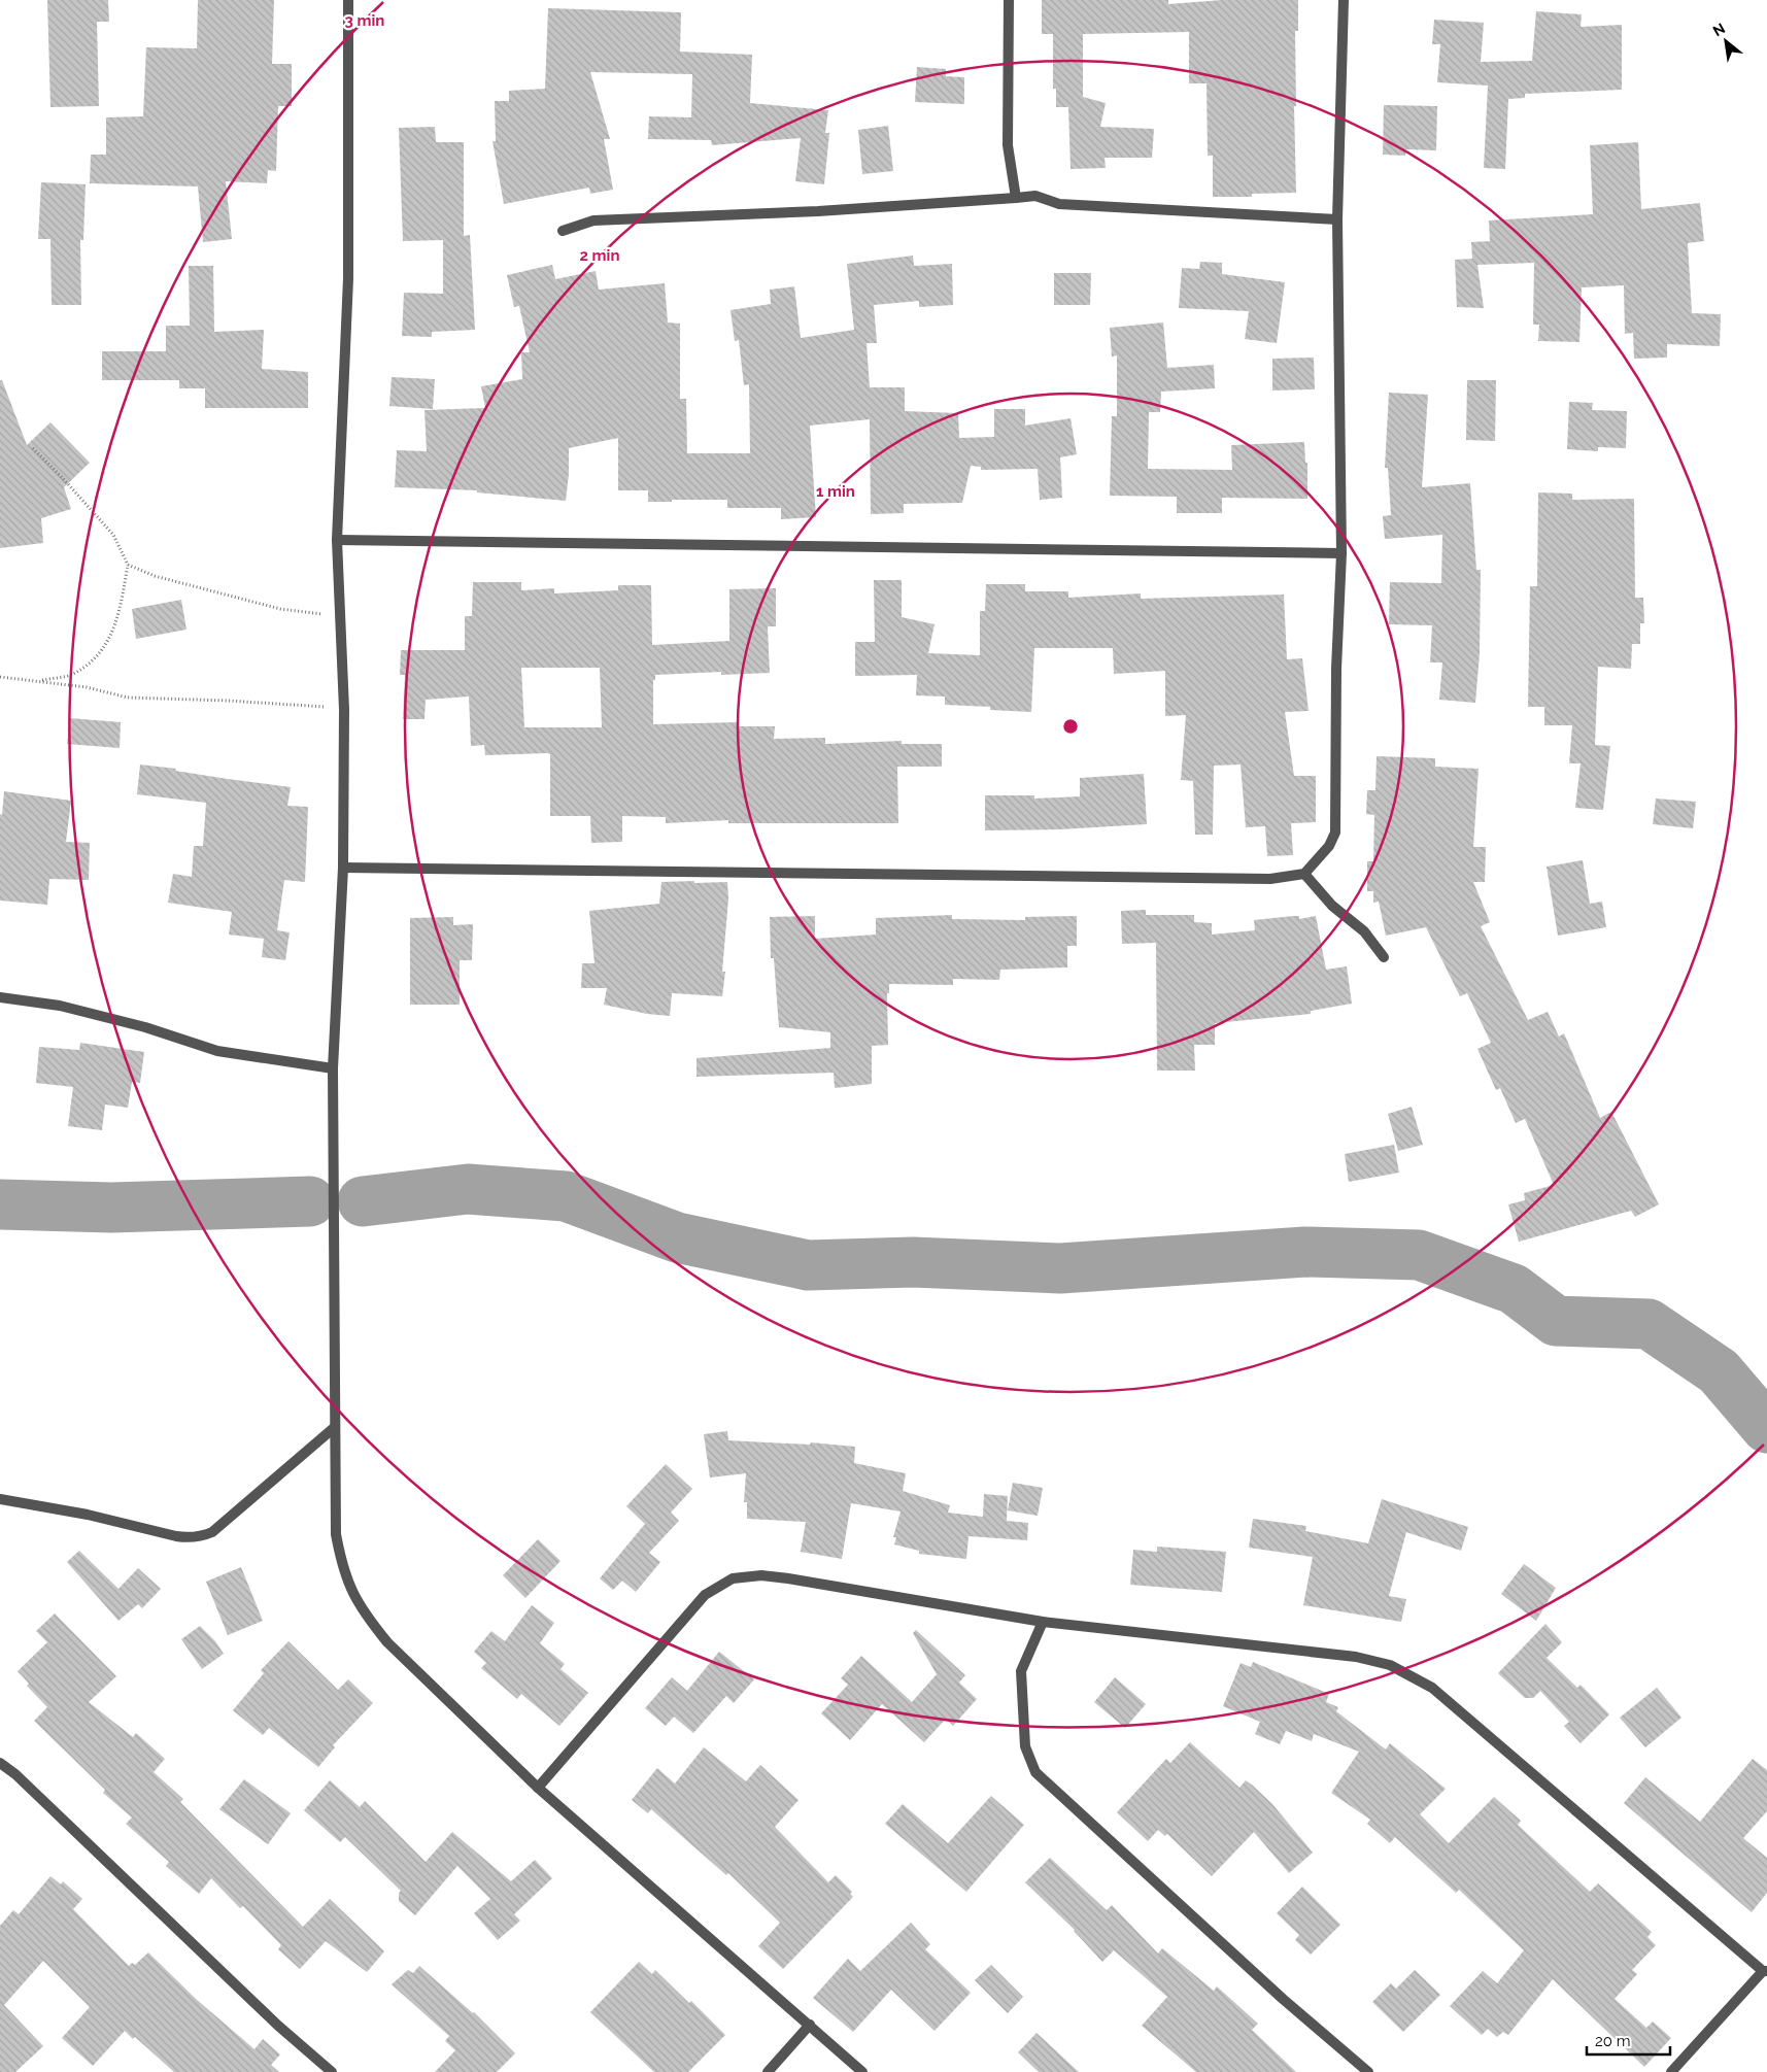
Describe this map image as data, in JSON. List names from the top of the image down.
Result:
{
  "scale_bar": "20 m",
  "north": "top left",
  "rings": ["3 min", "2 min", "1 min"]
}
